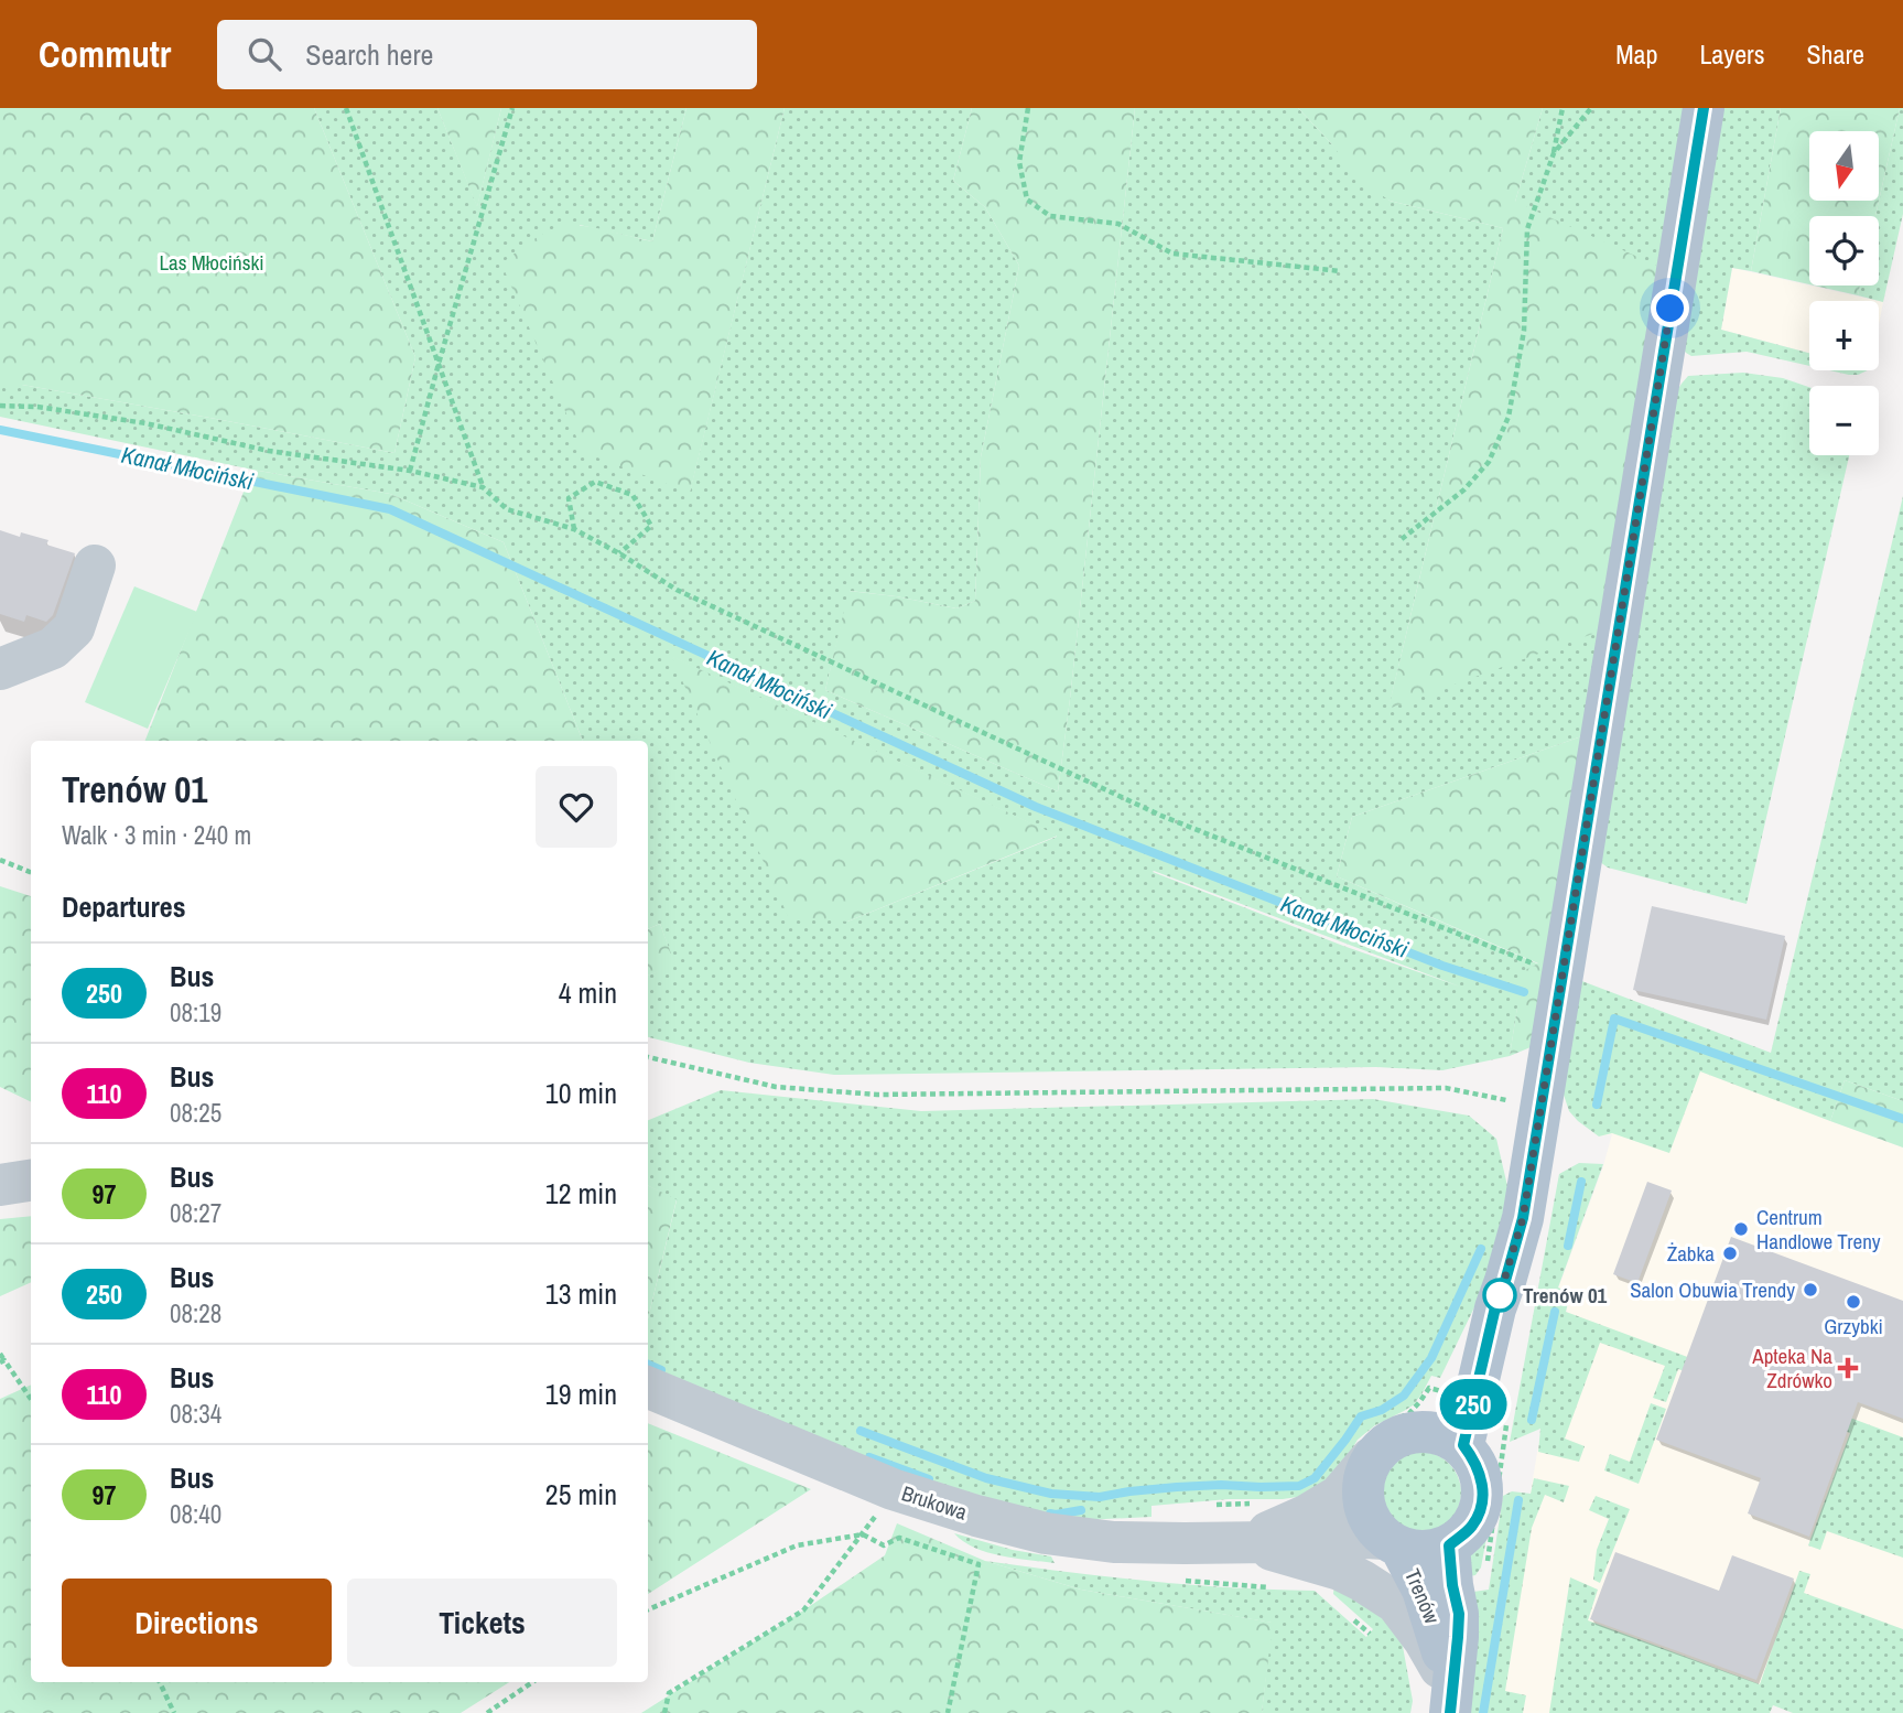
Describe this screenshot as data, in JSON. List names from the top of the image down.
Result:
{
  "streets": {
    "main road": ["Trenów"],
    "street": ["Brukowa"]
  },
  "crossings": [
    ["Brukowa", "Trenów"]
  ],
  "water": ["Kanał Młociński"],
  "parks": ["Las Młociński"],
  "places": {
    "other": [
      "Centrum Handlowe Treny",
      "Żabka",
      "Salon Obuwia Trendy",
      "Trenów 01",
      "Grzybki"
    ],
    "health": ["Apteka Na Zdrówko"]
  },
  "lines": ["bus line 250"],
  "north": "bottom",
  "page": {
    "header": "Commutr",
    "search": "Search here",
    "nav": ["Map", "Layers", "Share"],
    "on_map": "250",
    "map_buttons": ["+", "−"],
    "heading": [
      ["Trenów 01", "Walk · 3 min · 240 m"],
      "Departures"
    ],
    "list": [
      {
        "mark": "250",
        "name": "Bus",
        "note": "08:19",
        "value": "4 min"
      },
      {
        "mark": "110",
        "name": "Bus",
        "note": "08:25",
        "value": "10 min"
      },
      {
        "mark": "97",
        "name": "Bus",
        "note": "08:27",
        "value": "12 min"
      },
      {
        "mark": "250",
        "name": "Bus",
        "note": "08:28",
        "value": "13 min"
      },
      {
        "mark": "110",
        "name": "Bus",
        "note": "08:34",
        "value": "19 min"
      },
      {
        "mark": "97",
        "name": "Bus",
        "note": "08:40",
        "value": "25 min"
      }
    ],
    "buttons": ["Directions", "Tickets"]
  }
}
